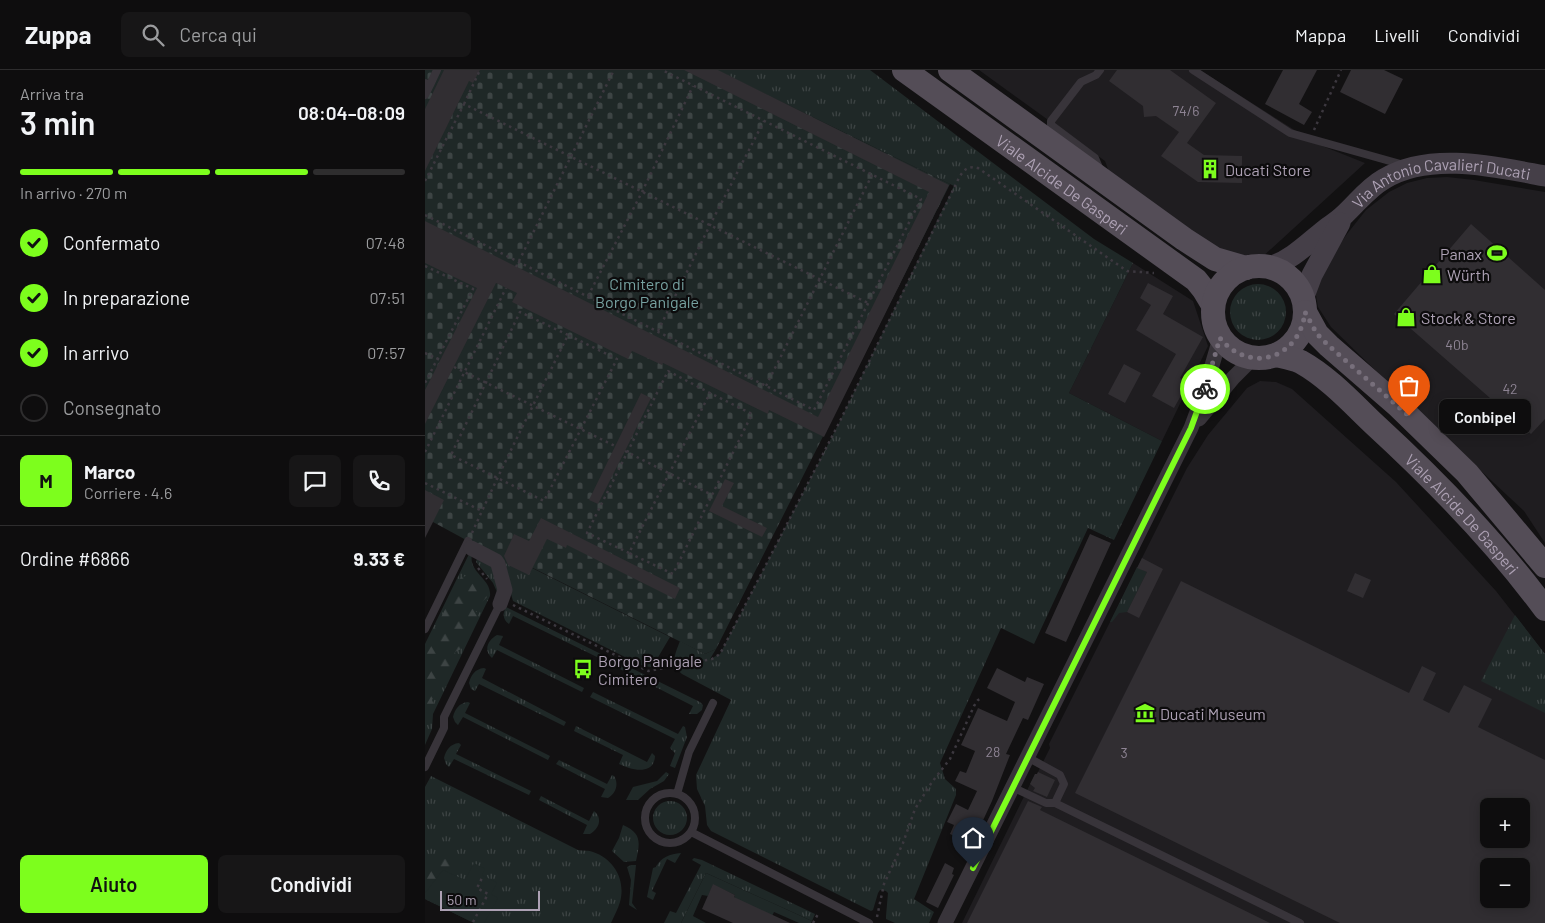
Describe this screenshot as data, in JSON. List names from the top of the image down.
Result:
{
  "streets": {
    "main road": ["Viale Alcide De Gasperi"],
    "street": ["Via Antonio Cavalieri Ducati"]
  },
  "crossings": [
    ["Viale Alcide De Gasperi", "Via Antonio Cavalieri Ducati"]
  ],
  "parks": ["Cimitero di Borgo Panigale"],
  "places": {
    "building": ["Ducati Store"],
    "sports": ["Panax"],
    "shop": ["Würth", "Stock & Store"],
    "other": ["Conbipel"],
    "bus stop": ["Borgo Panigale Cimitero"],
    "museum": ["Ducati Museum"]
  },
  "house_numbers": [
    "74/6",
    "40b",
    "42",
    "28",
    "3"
  ],
  "scale_bar": "50 m",
  "page": {
    "header": "Zuppa",
    "search": "Cerca qui",
    "nav": ["Mappa", "Livelli", "Condividi"],
    "heading": ["3 min", "Arriva tra", "08:04–08:09"],
    "panel": [
      "Marco",
      "Corriere · 4.6",
      "Ordine #6866",
      "9.33 €"
    ],
    "bar": "In arrivo · 270 m",
    "list": [
      ["Confermato", "07:48"],
      ["In preparazione", "07:51"],
      ["In arrivo", "07:57"],
      "Consegnato"
    ],
    "bubble": "Conbipel",
    "round": "M",
    "map_buttons": ["+", "−"],
    "buttons": ["Aiuto", "Condividi"],
    "scale": "50 m"
  }
}
